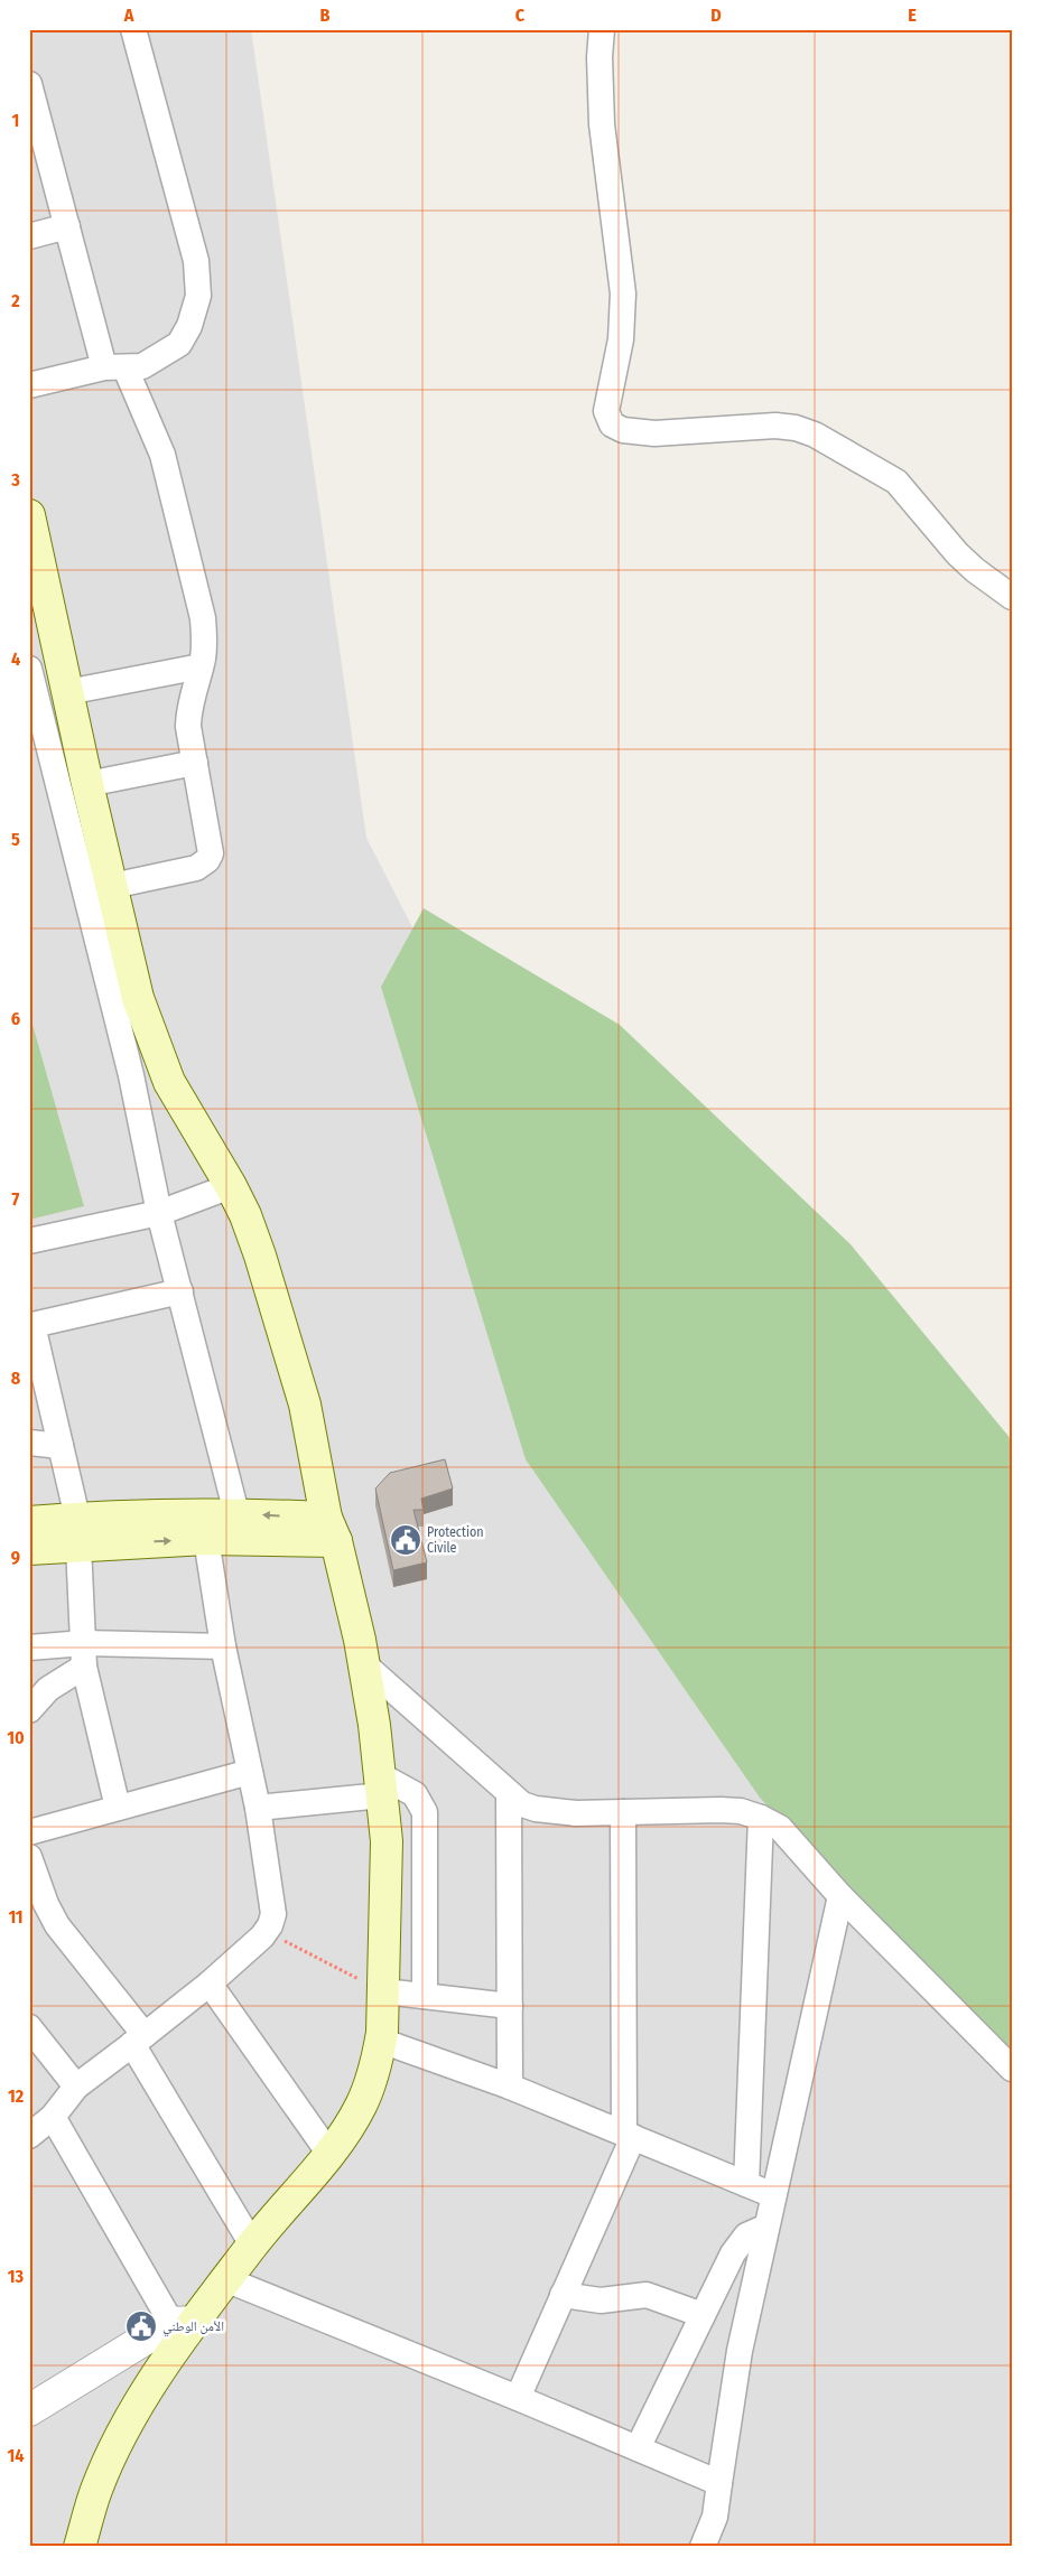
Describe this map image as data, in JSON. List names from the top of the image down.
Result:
{
  "places": {
    "public building": ["Protection Civile", "الأمن الوطني"]
  },
  "grid": {
    "columns": [
      "A",
      "B",
      "C",
      "D",
      "E"
    ],
    "rows": [
      "1",
      "2",
      "3",
      "4",
      "5",
      "6",
      "7",
      "8",
      "9",
      "10",
      "11",
      "12",
      "13",
      "14"
    ]
  }
}
